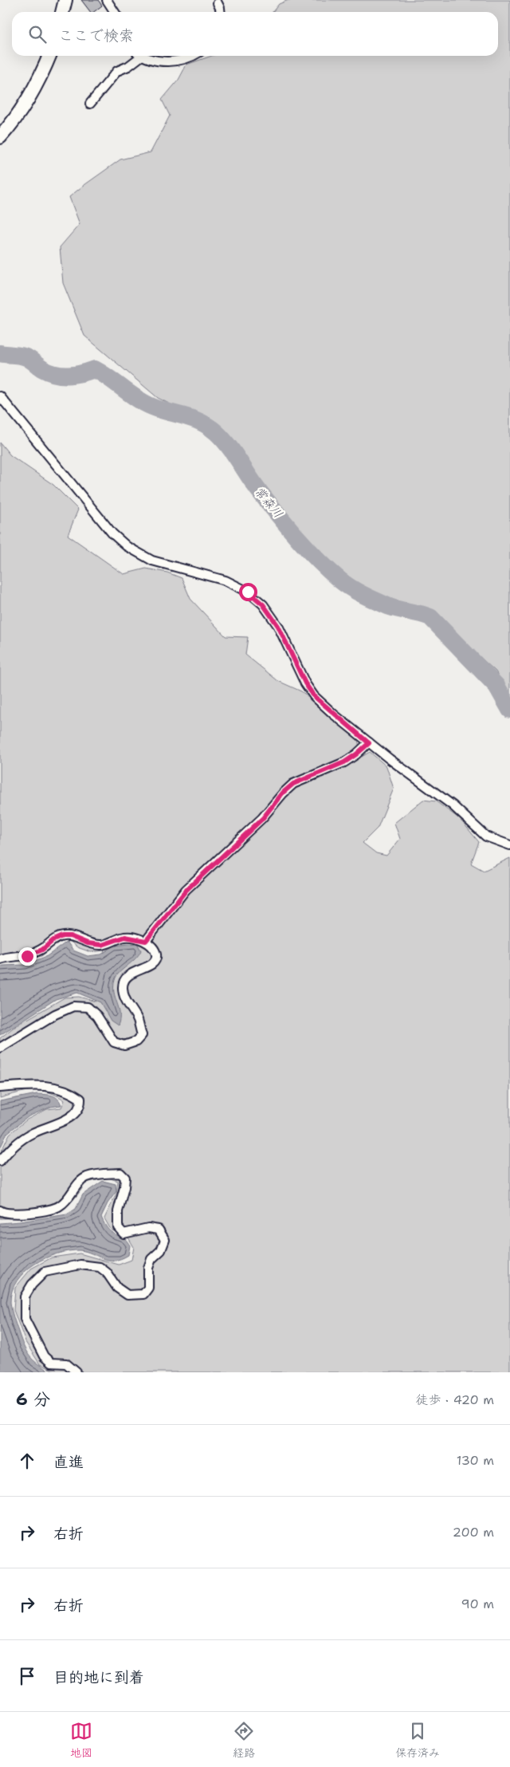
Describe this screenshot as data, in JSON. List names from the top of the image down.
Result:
{
  "water": ["常森川"],
  "page": {
    "search": "ここで検索",
    "heading": ["6 分", "徒歩 · 420 m"],
    "list": [
      ["直進", "130 m"],
      ["右折", "200 m"],
      ["右折", "90 m"],
      "目的地に到着"
    ],
    "nav": ["地図", "経路", "保存済み"]
  }
}
